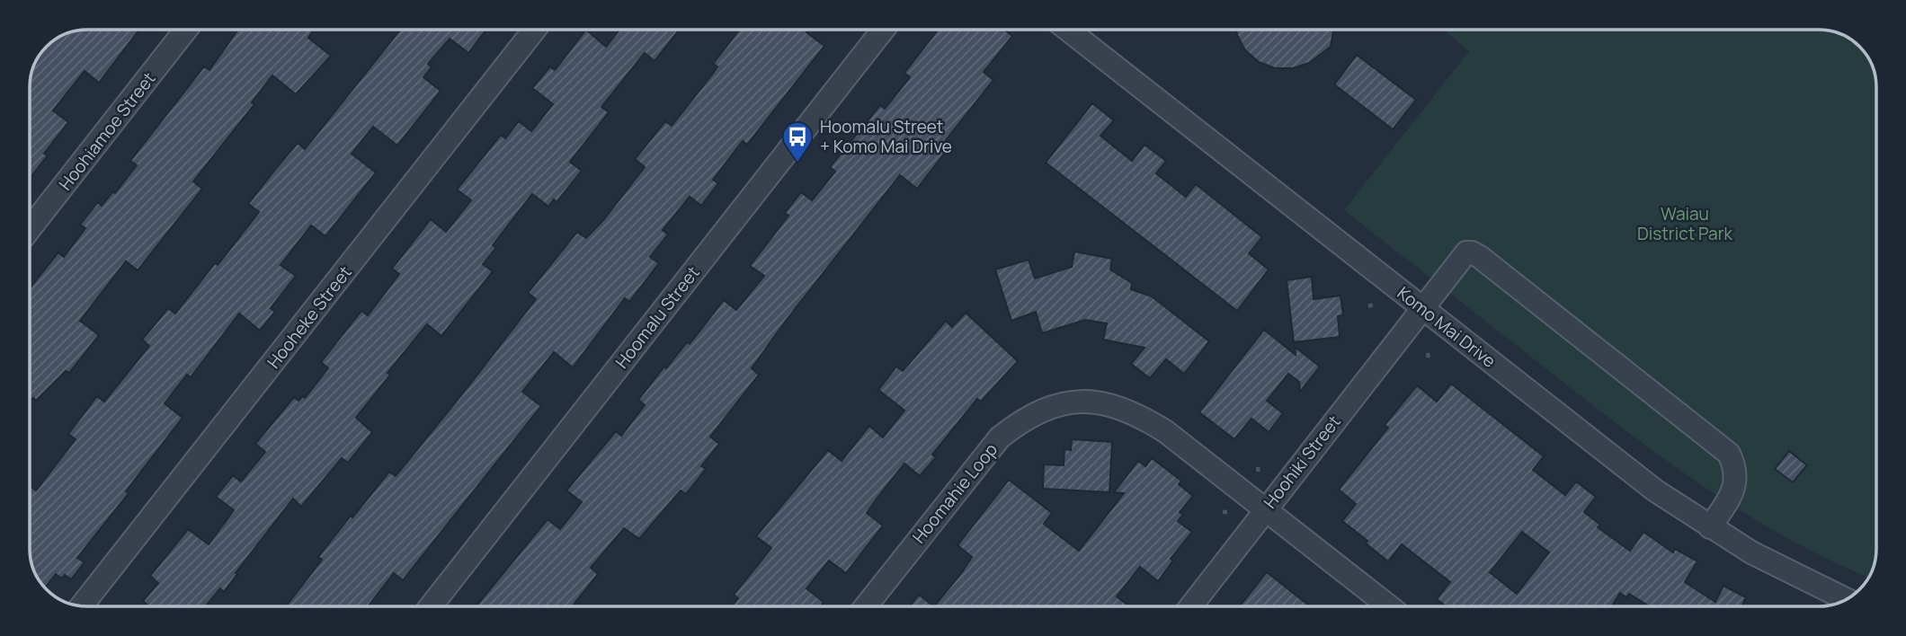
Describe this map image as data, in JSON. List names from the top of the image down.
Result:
{
  "streets": {
    "street": [
      "Hoohiamoe Street",
      "Hooheke Street",
      "Hoomalu Street",
      "Komo Mai Drive",
      "Hoohiki Street",
      "Hoomahie Loop"
    ]
  },
  "crossings": [
    ["Komo Mai Drive", "Hoohiki Street"],
    ["Hoohiki Street", "Hoomahie Loop"]
  ],
  "parks": ["Waiau District Park"],
  "places": {
    "bus stop": ["Hoomalu Street + Komo Mai Drive"]
  }
}
